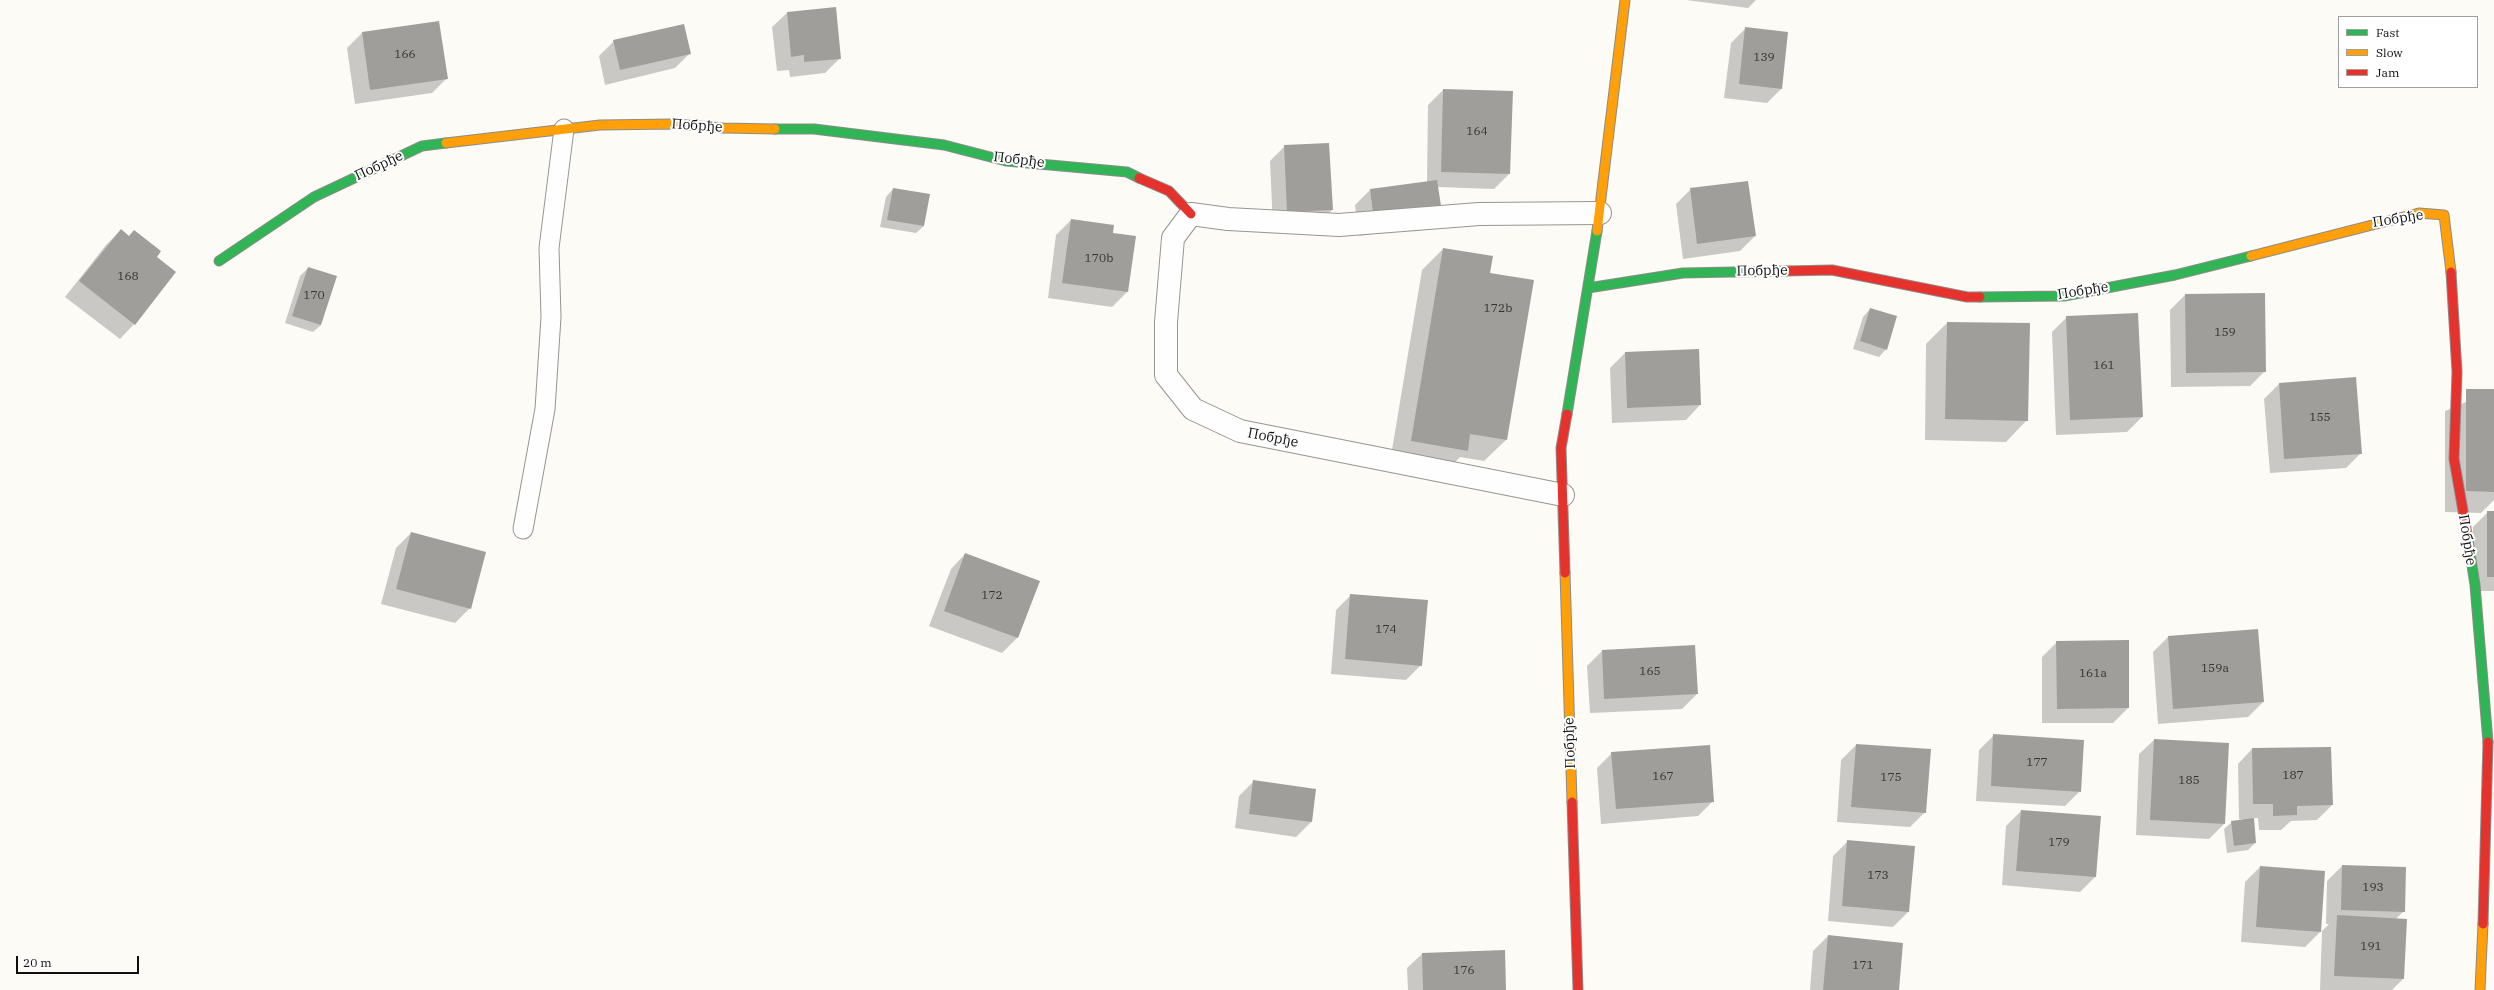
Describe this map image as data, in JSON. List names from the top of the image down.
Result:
{
  "streets": {
    "street": ["Побрђе"]
  },
  "house_numbers": [
    "166",
    "139",
    "164",
    "170b",
    "168",
    "170",
    "172b",
    "159",
    "161",
    "155",
    "172",
    "174",
    "159a",
    "165",
    "161a",
    "177",
    "187",
    "167",
    "175",
    "185",
    "179",
    "173",
    "193",
    "191",
    "171",
    "176"
  ],
  "legend": ["Fast", "Slow", "Jam"],
  "scale_bar": "20 m"
}
